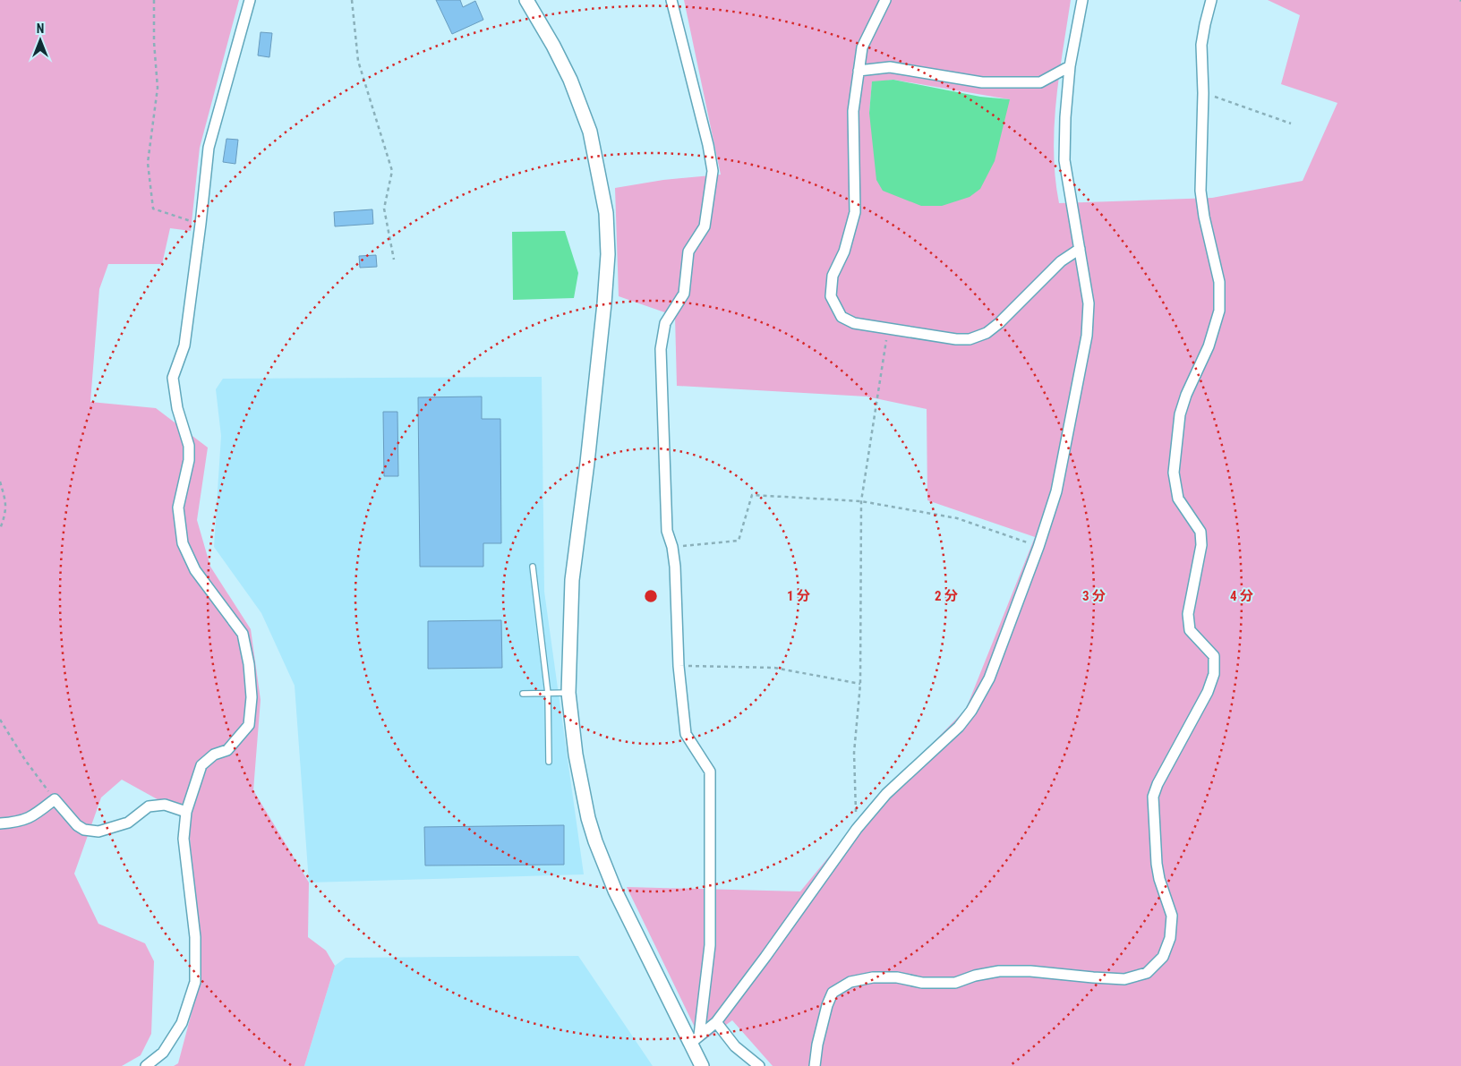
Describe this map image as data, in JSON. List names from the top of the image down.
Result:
{
  "north": "top",
  "rings": [
    "1 分",
    "2 分",
    "3 分",
    "4 分"
  ]
}
